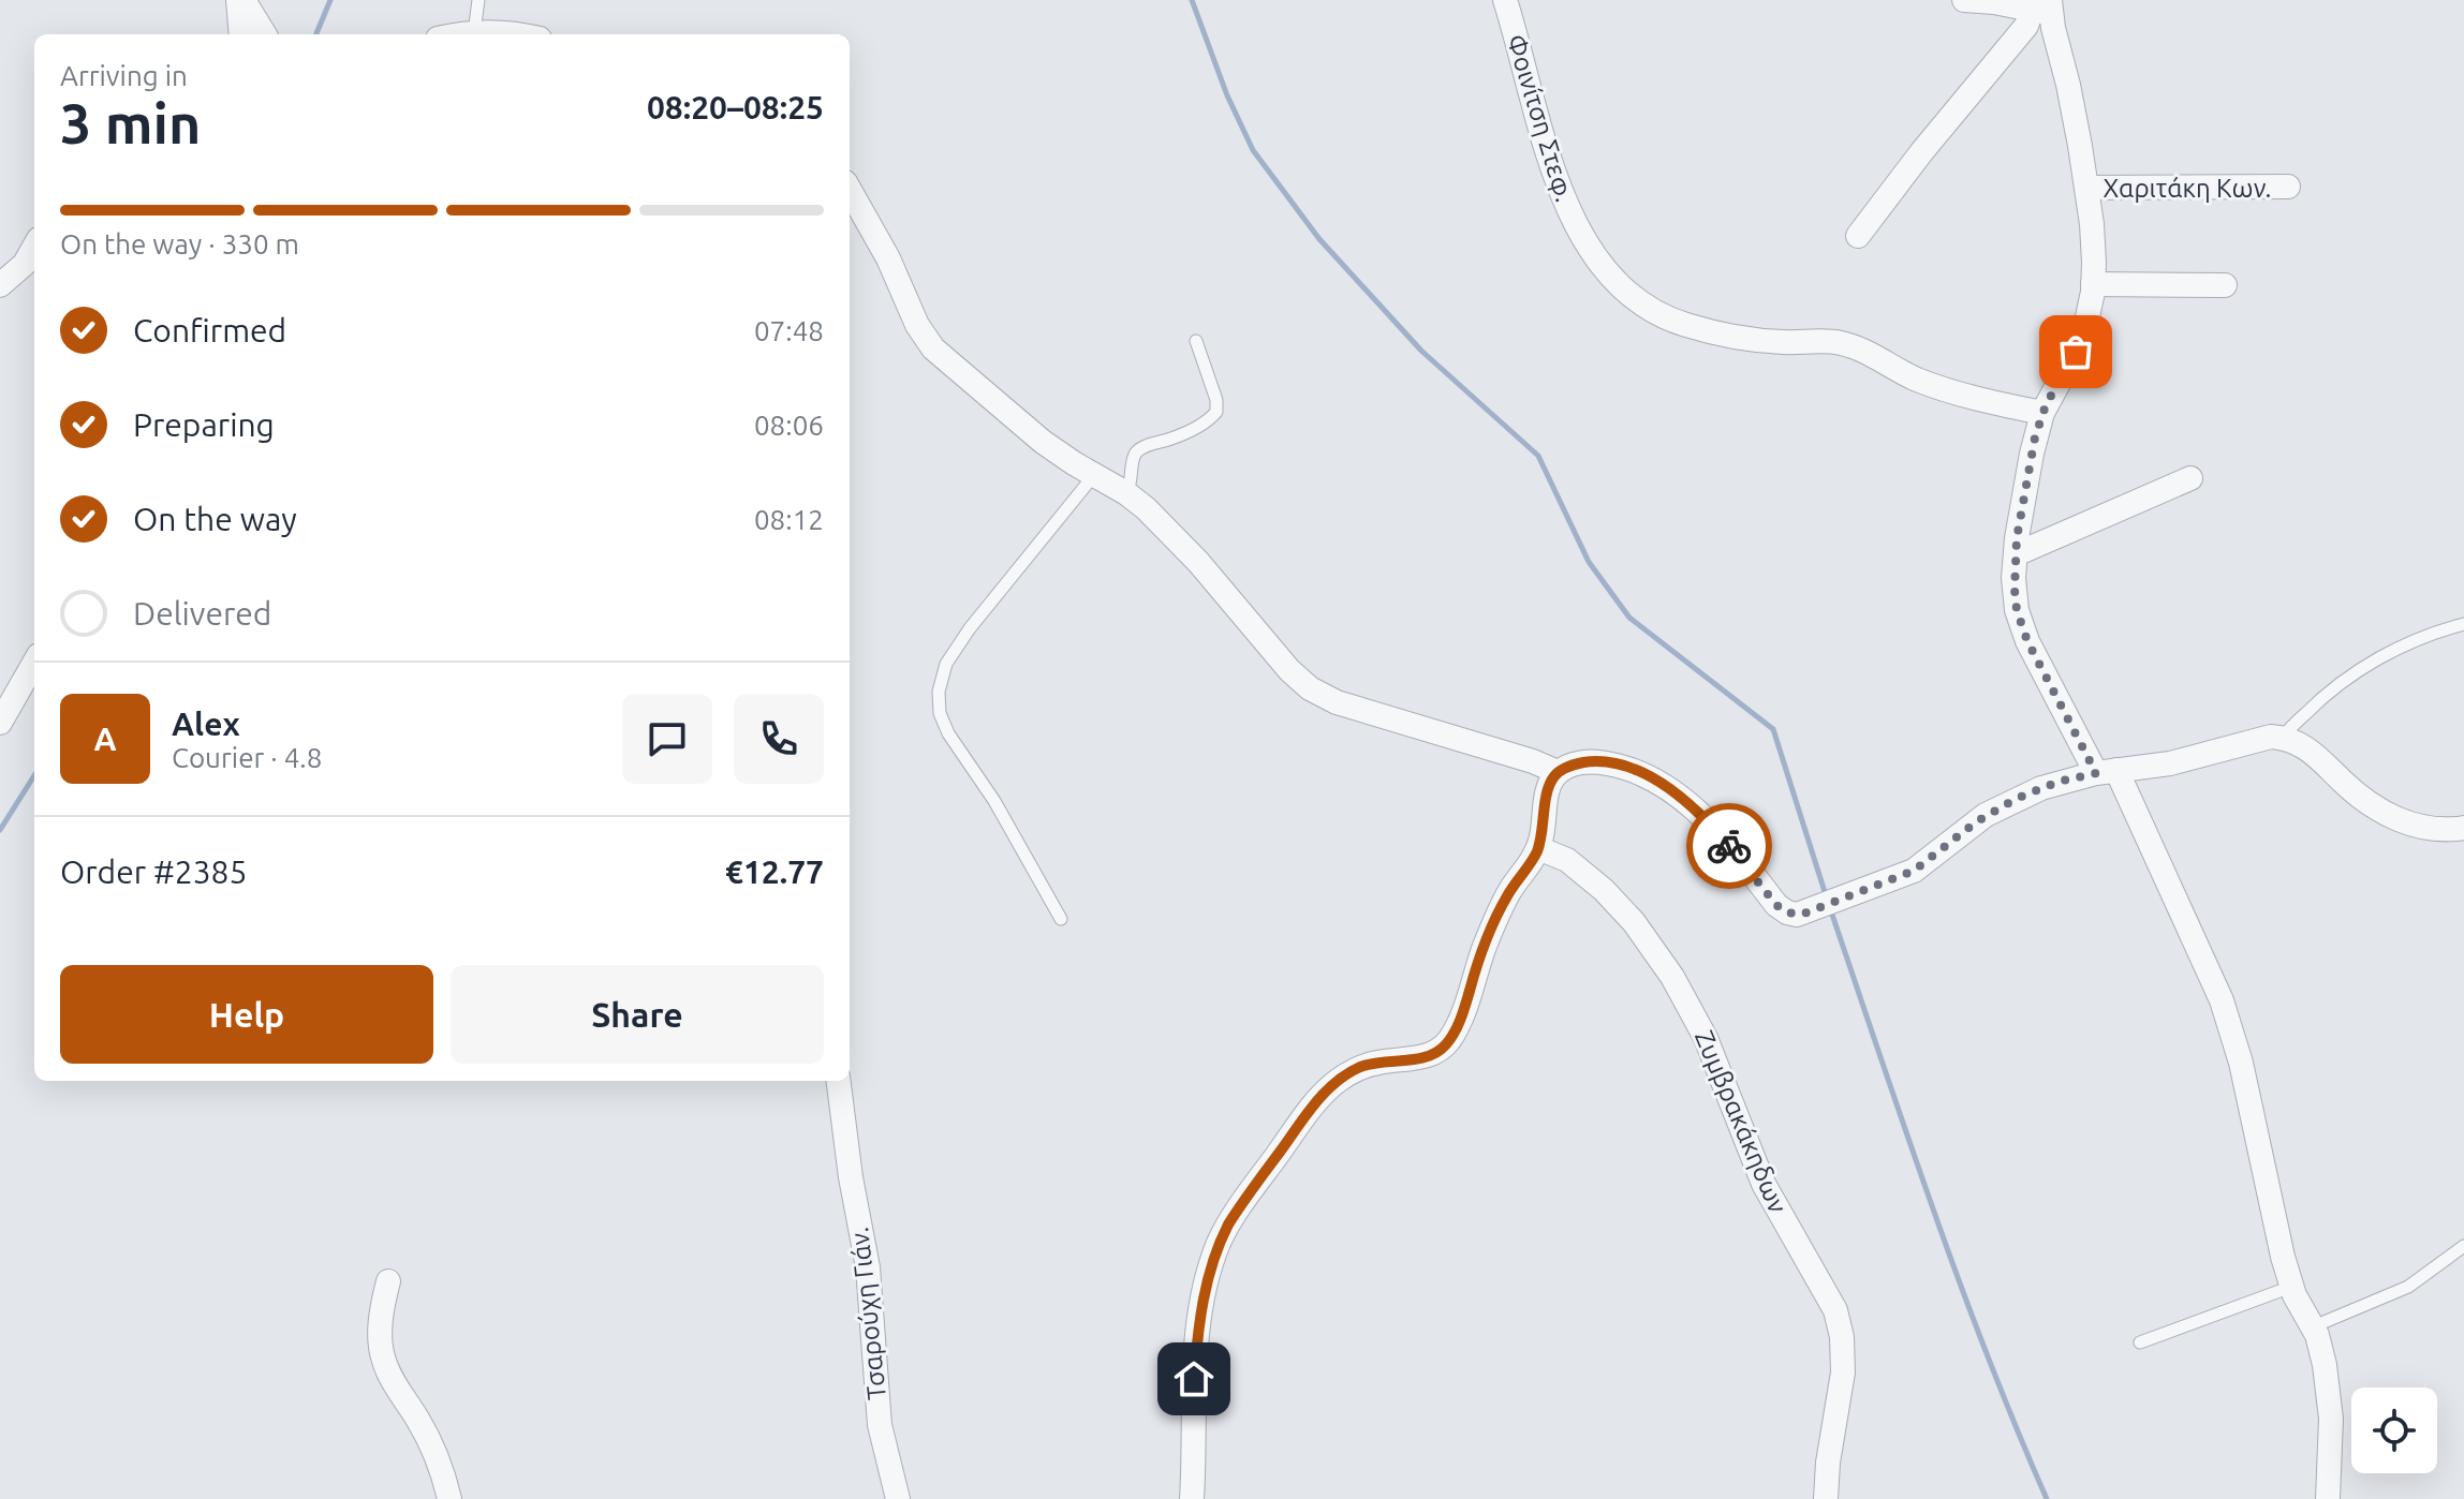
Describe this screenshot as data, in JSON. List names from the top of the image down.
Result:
{
  "streets": {
    "street": [
      "Φοινίτση Στεφ.",
      "Χαριτάκη Κων.",
      "Ζυμβρακάκηδων",
      "Τσαρούχη Γιάν."
    ]
  },
  "page": {
    "heading": ["3 min", "Arriving in", "08:20–08:25"],
    "panel": [
      "Alex",
      "Courier · 4.8",
      "Order #2385",
      "€12.77"
    ],
    "bar": "On the way · 330 m",
    "list": [
      ["Confirmed", "07:48"],
      ["Preparing", "08:06"],
      ["On the way", "08:12"],
      "Delivered"
    ],
    "round": "A",
    "buttons": ["Help", "Share"]
  }
}
